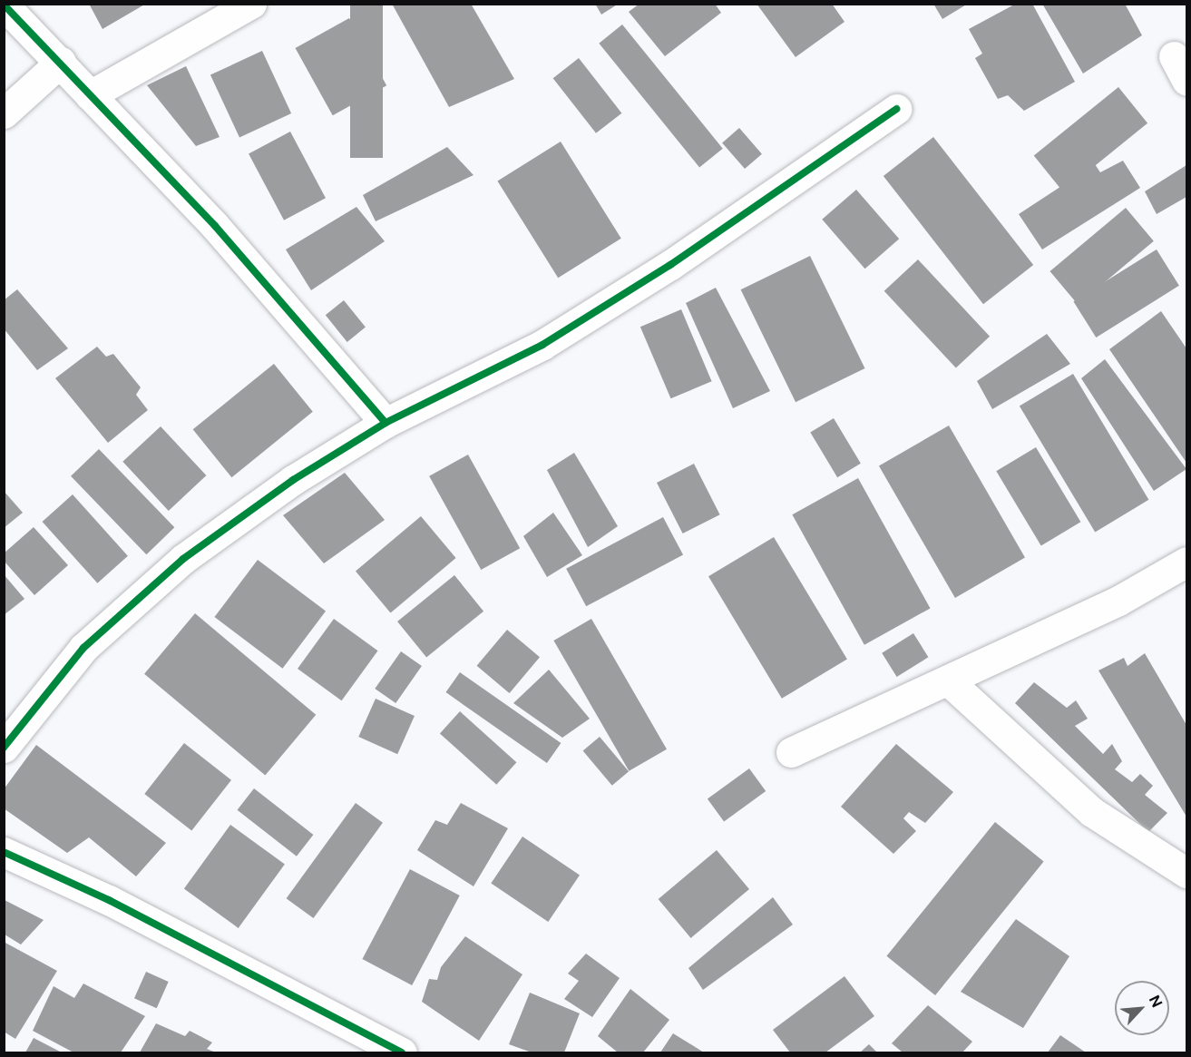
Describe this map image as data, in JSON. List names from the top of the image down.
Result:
{
  "north": "top right"
}
